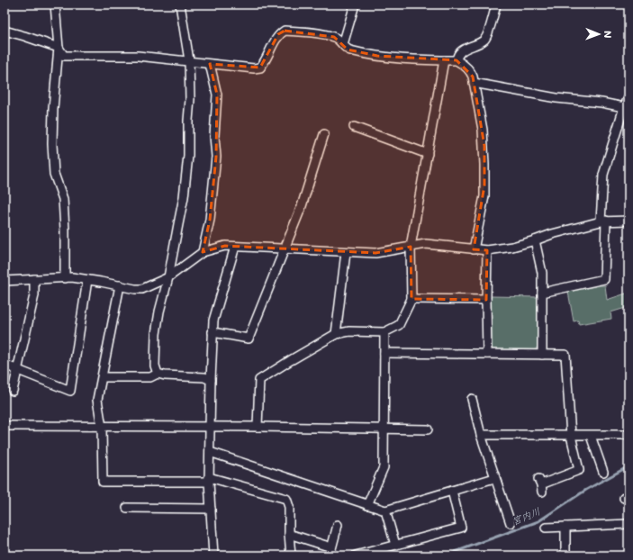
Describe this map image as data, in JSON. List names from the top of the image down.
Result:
{
  "water": ["宮内川"],
  "north": "right"
}
